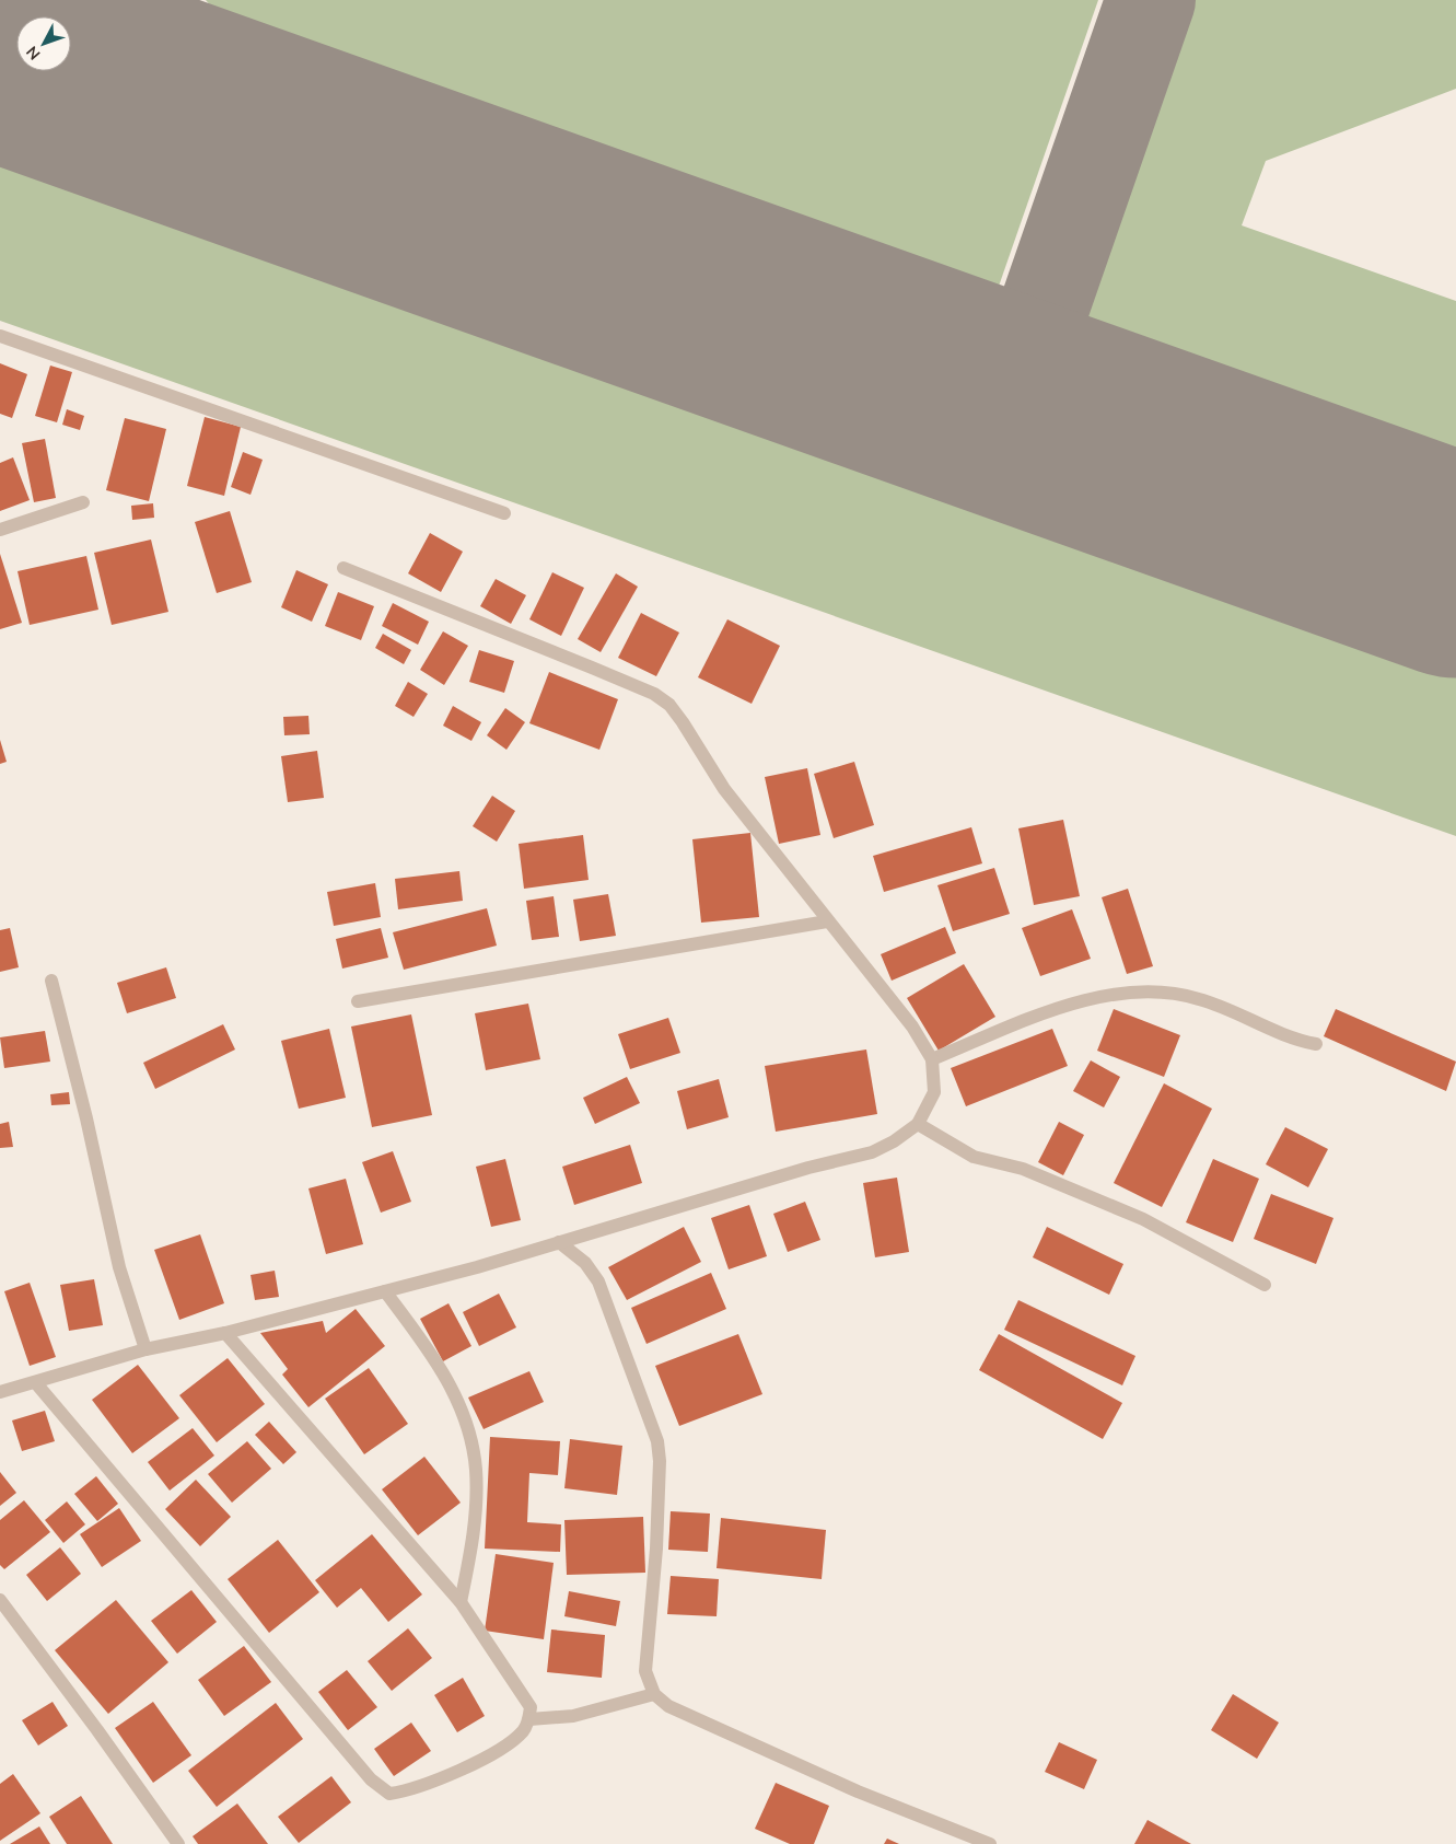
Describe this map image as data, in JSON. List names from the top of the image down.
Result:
{
  "north": "bottom left"
}
